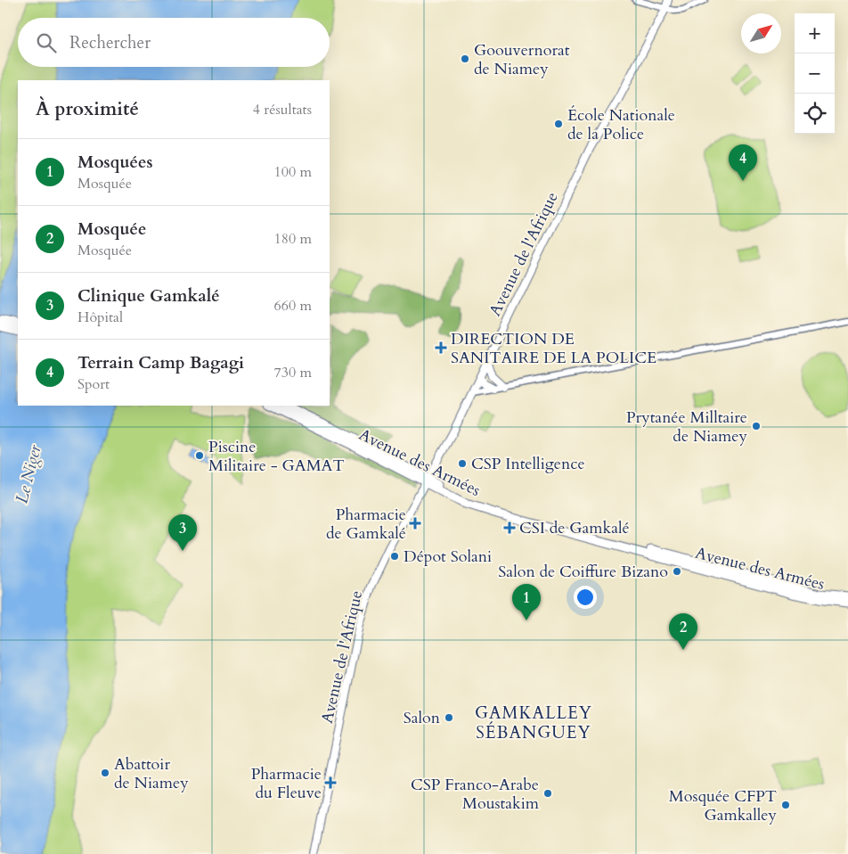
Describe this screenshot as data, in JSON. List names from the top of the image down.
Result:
{
  "streets": {
    "highway": ["Avenue des Armées"],
    "main road": ["Avenue de l'Afrique"]
  },
  "crossings": [
    ["Avenue de l'Afrique", "Avenue des Armées"]
  ],
  "districts": ["GAMKALLEY SÉBANGUEY"],
  "water": ["Le Niger"],
  "places": {
    "other": [
      "Goouvernorat de Niamey",
      "École Nationale de la Police",
      "Prytanée Milltaire de Niamey",
      "Piscine Militaire - GAMAT",
      "CSP Intelligence",
      "Dépot Solani",
      "Salon de Coiffure Bizano",
      "Salon",
      "Abattoir de Niamey",
      "CSP Franco-Arabe Moustakim",
      "Mosquée CFPT Gamkalley"
    ],
    "health": [
      "DIRECTION DE SANITAIRE DE LA POLICE",
      "Pharmacie de Gamkalé",
      "CSI de Gamkalé",
      "Pharmacie du Fleuve"
    ]
  },
  "north": "top right",
  "page": {
    "map_buttons": ["+", "−"],
    "search": "Rechercher",
    "heading": ["À proximité", "4 résultats"],
    "list": [
      {
        "mark": "1",
        "name": "Mosquées",
        "note": "Mosquée",
        "value": "100 m"
      },
      {
        "mark": "2",
        "name": "Mosquée",
        "note": "Mosquée",
        "value": "180 m"
      },
      {
        "mark": "3",
        "name": "Clinique Gamkalé",
        "note": "Hôpital",
        "value": "660 m"
      },
      {
        "mark": "4",
        "name": "Terrain Camp Bagagi",
        "note": "Sport",
        "value": "730 m"
      }
    ],
    "pins": [
      "4",
      "3",
      "1",
      "2"
    ]
  }
}
